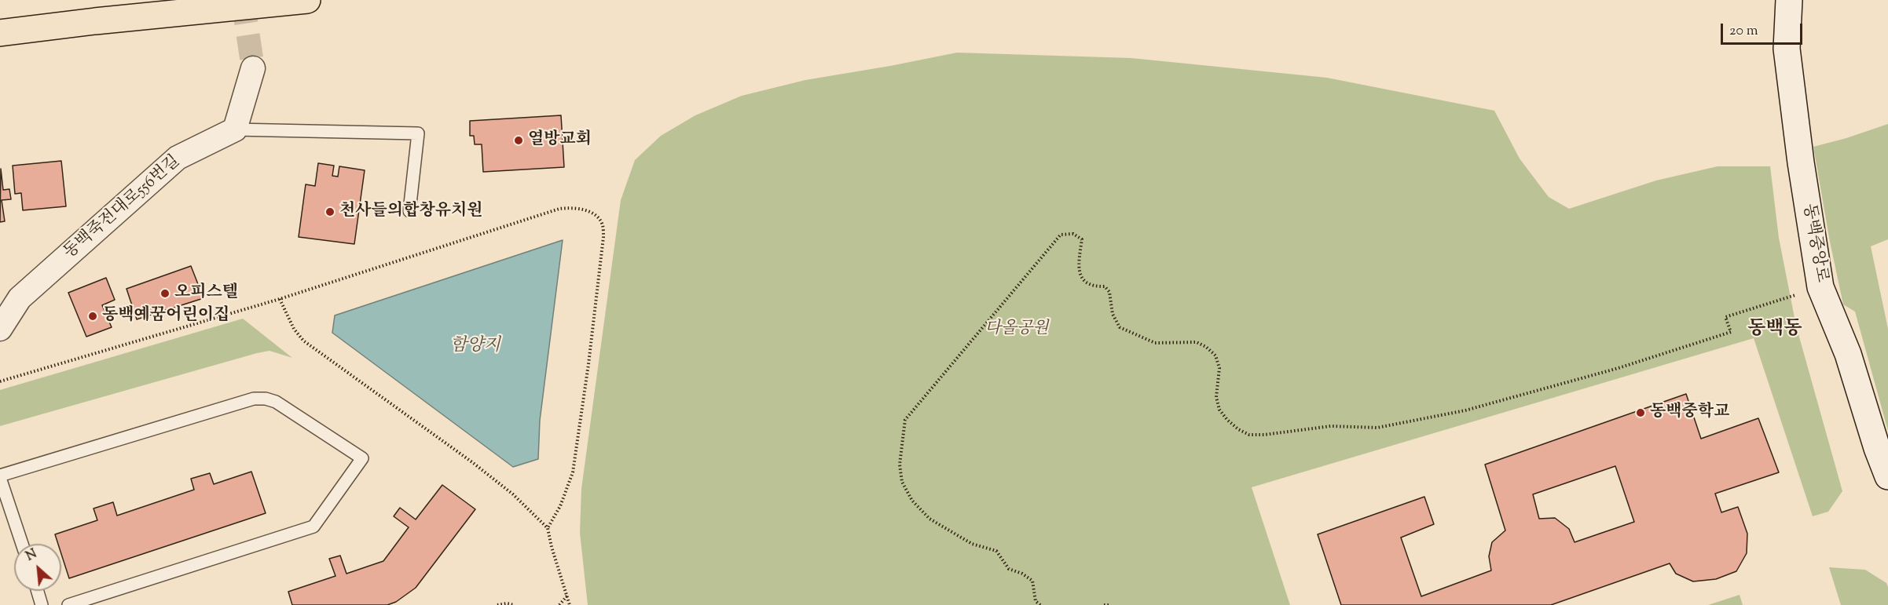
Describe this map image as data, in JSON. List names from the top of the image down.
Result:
{
  "streets": {
    "street": ["동백죽전대로556번길", "동백중앙로"]
  },
  "districts": ["동백동"],
  "water": ["함양지"],
  "parks": ["다올공원"],
  "places": [
    "열방교회",
    "천사들의합창유치원",
    "오피스텔",
    "동백예꿈어린이집",
    "동백중학교"
  ],
  "scale_bar": "20 m",
  "north": "top left"
}
